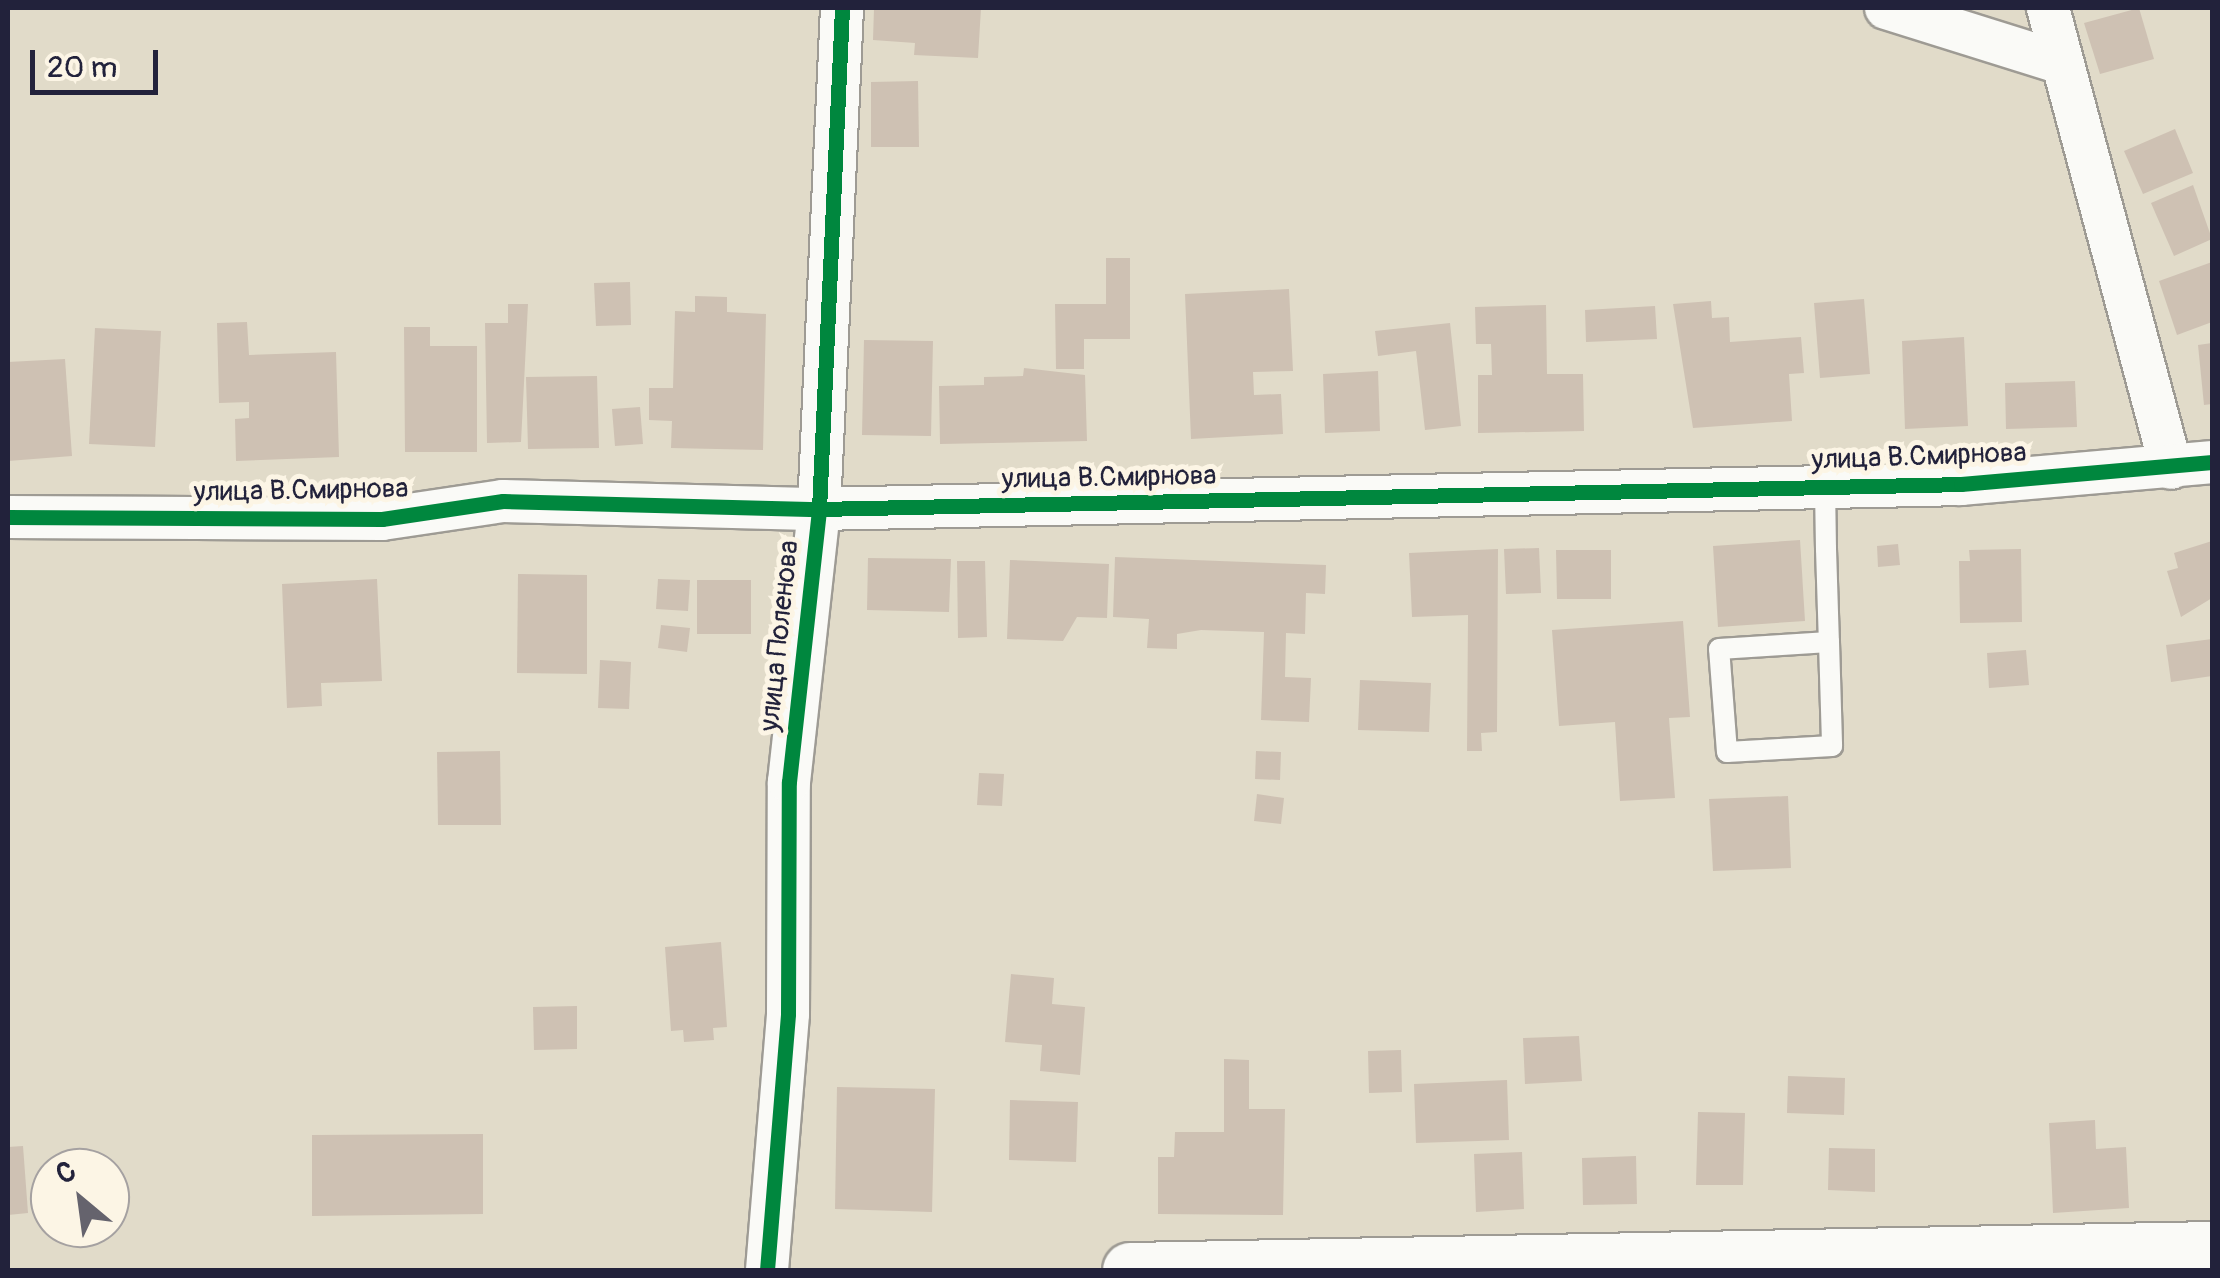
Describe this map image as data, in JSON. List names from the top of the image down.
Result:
{
  "streets": {
    "street": ["улица В.Смирнова", "улица Поленова"]
  },
  "crossings": [
    ["улица В.Смирнова", "улица Поленова"]
  ],
  "scale_bar": "20 m",
  "north": "top left"
}
